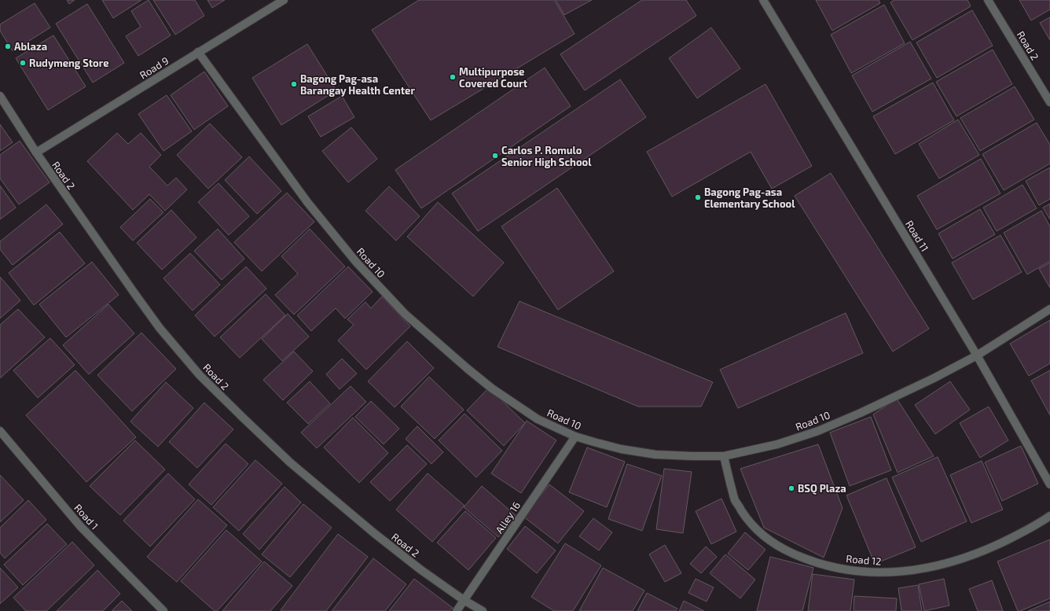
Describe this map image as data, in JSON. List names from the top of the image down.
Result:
{
  "streets": {
    "street": [
      "Road 2",
      "Road 9",
      "Road 11",
      "Road 10",
      "Road 1",
      "Alley 16",
      "Road 12"
    ]
  },
  "crossings": [
    ["Road 2", "Road 9"],
    ["Road 2", "Alley 16"],
    ["Road 9", "Road 10"],
    ["Road 11", "Road 10"],
    ["Road 10", "Alley 16"],
    ["Road 10", "Road 12"]
  ],
  "places": [
    "Ablaza",
    "Rudymeng Store",
    "Multipurpose Covered Court",
    "Bagong Pag-asa Barangay Health Center",
    "Carlos P. Romulo Senior High School",
    "Bagong Pag-asa Elementary School",
    "BSQ Plaza"
  ]
}
